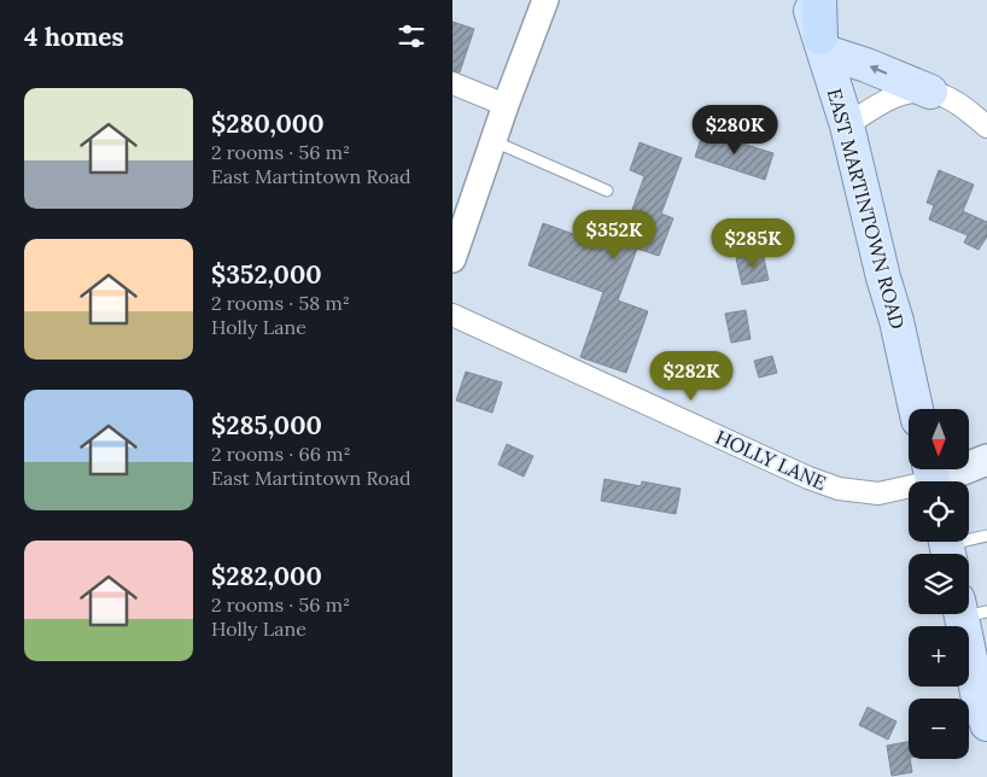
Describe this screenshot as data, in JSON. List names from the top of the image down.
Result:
{
  "streets": {
    "main road": ["EAST MARTINTOWN ROAD"],
    "street": ["HOLLY LANE"]
  },
  "north": "bottom",
  "page": {
    "heading": "4 homes",
    "list": [
      {
        "name": "$280,000",
        "note": "2 rooms · 56 m² · East Martintown Road"
      },
      {
        "name": "$352,000",
        "note": "2 rooms · 58 m² · Holly Lane"
      },
      {
        "name": "$285,000",
        "note": "2 rooms · 66 m² · East Martintown Road"
      },
      {
        "name": "$282,000",
        "note": "2 rooms · 56 m² · Holly Lane"
      }
    ],
    "price": [
      "$280K",
      "$352K",
      "$285K",
      "$282K"
    ],
    "map_buttons": ["+", "−"]
  }
}
